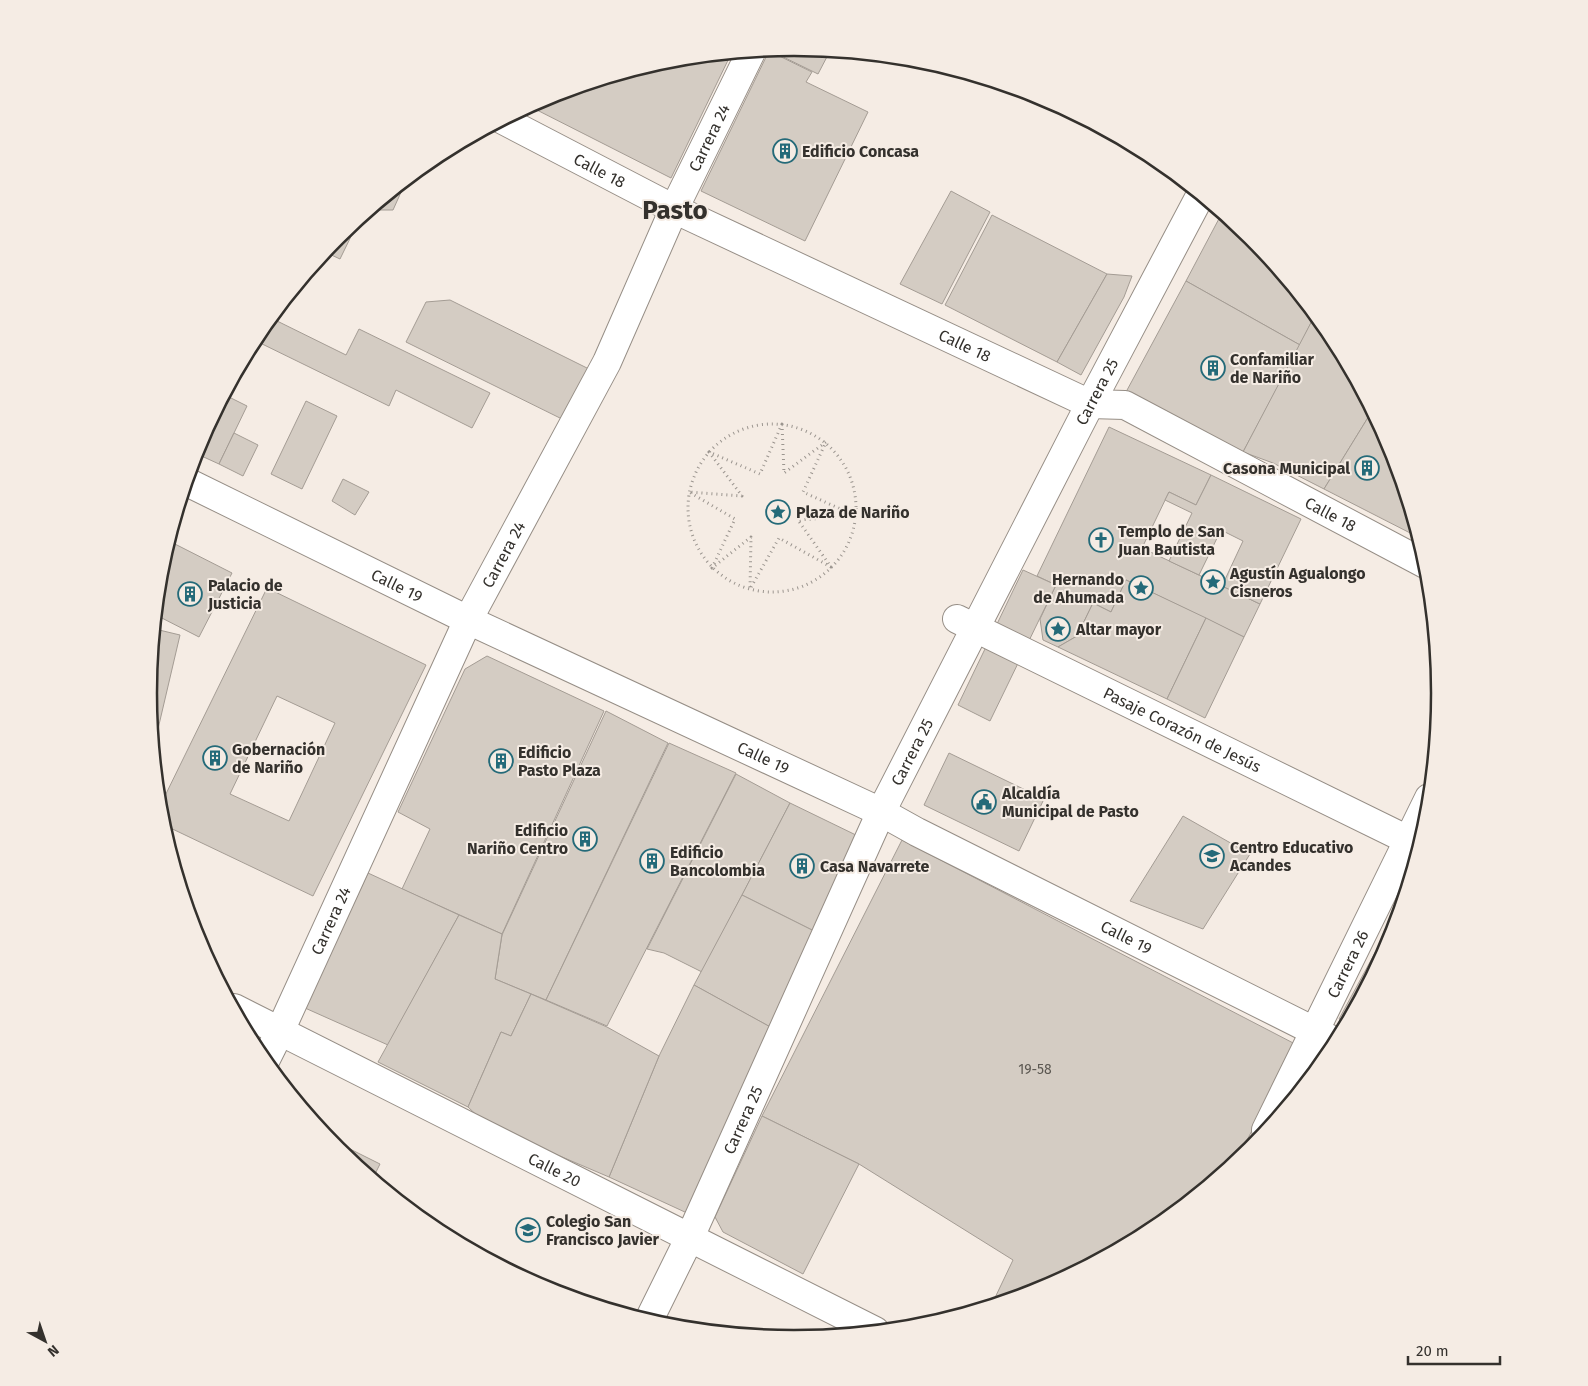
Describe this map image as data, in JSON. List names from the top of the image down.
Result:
{
  "streets": {
    "street": [
      "Carrera 24",
      "Calle 18",
      "Carrera 25",
      "Calle 19",
      "Pasaje Corazón de Jesús",
      "Carrera 26",
      "Calle 20"
    ]
  },
  "crossings": [
    ["Carrera 24", "Calle 18"],
    ["Carrera 24", "Calle 19"],
    ["Carrera 24", "Calle 20"],
    ["Calle 18", "Carrera 25"],
    ["Carrera 25", "Calle 19"],
    ["Carrera 25", "Pasaje Corazón de Jesús"],
    ["Carrera 25", "Calle 20"],
    ["Calle 19", "Carrera 26"],
    ["Pasaje Corazón de Jesús", "Carrera 26"]
  ],
  "districts": ["Pasto"],
  "places": {
    "building": [
      "Edificio Concasa",
      "Confamiliar de Nariño",
      "Casona Municipal",
      "Palacio de Justicia",
      "Gobernación de Nariño",
      "Edificio Pasto Plaza",
      "Edificio Nariño Centro",
      "Edificio Bancolombia",
      "Casa Navarrete"
    ],
    "place": [
      "Plaza de Nariño",
      "Agustín Agualongo Cisneros",
      "Hernando de Ahumada",
      "Altar mayor"
    ],
    "church": ["Templo de San Juan Bautista"],
    "public building": ["Alcaldía Municipal de Pasto"],
    "school or university": ["Centro Educativo Acandes", "Colegio San Francisco Javier"]
  },
  "house_numbers": ["19-58"],
  "scale_bar": "20 m",
  "north": "bottom right"
}
